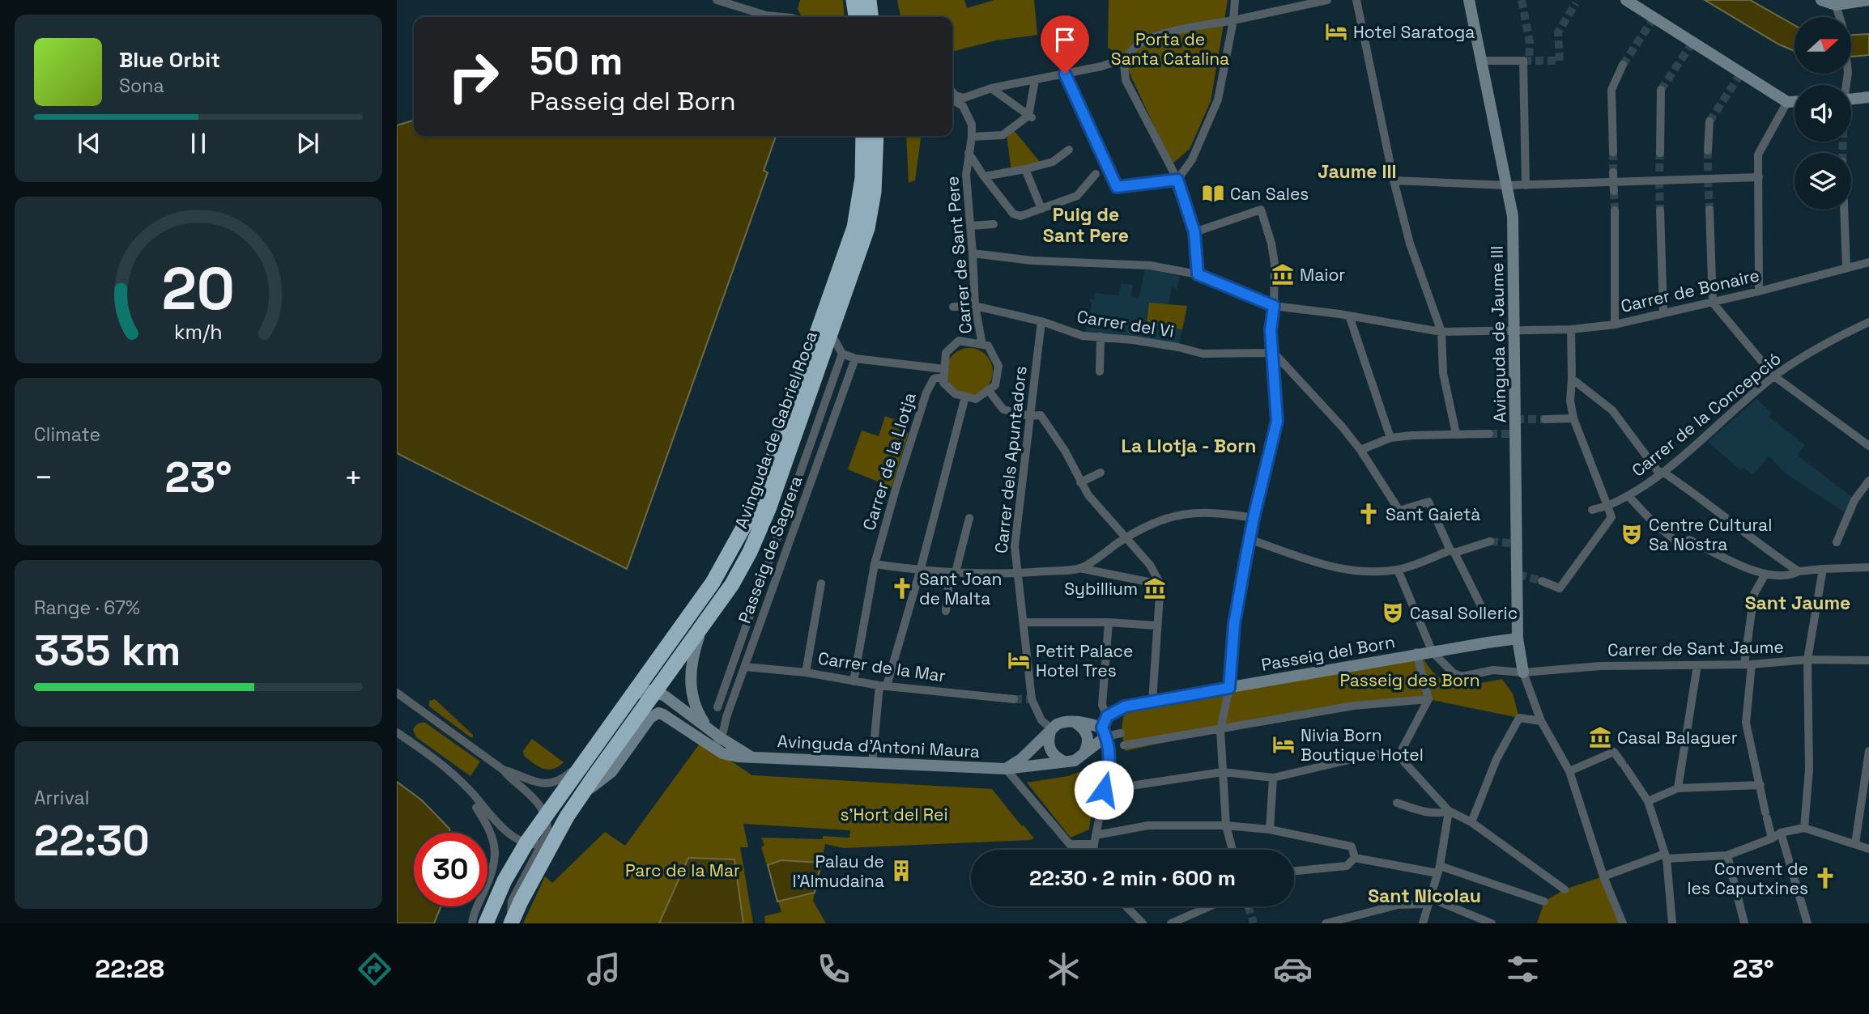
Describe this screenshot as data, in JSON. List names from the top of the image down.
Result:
{
  "streets": {
    "highway": ["Avinguda de Gabriel Roca"],
    "street": [
      "Carrer de Sant Pere",
      "Carrer de Bonaire",
      "Carrer del Vi",
      "Avinguda de Jaume III",
      "Carrer de la Concepció",
      "Carrer dels Apuntadors",
      "Carrer de la Llotja",
      "Passeig de Sagrera",
      "Carrer de Sant Jaume",
      "Passeig del Born",
      "Carrer de la Mar",
      "Avinguda d'Antoni Maura"
    ]
  },
  "crossings": [
    ["Carrer de Sant Pere", "Carrer de Bonaire"],
    ["Carrer de Sant Pere", "Carrer del Vi"],
    ["Carrer de Sant Pere", "Carrer de la Llotja"],
    ["Carrer de Bonaire", "Avinguda de Jaume III"],
    ["Carrer del Vi", "Carrer dels Apuntadors"],
    ["Avinguda de Jaume III", "Carrer de Sant Jaume"],
    ["Avinguda de Jaume III", "Passeig del Born"],
    ["Avinguda de Gabriel Roca", "Avinguda d'Antoni Maura"],
    ["Carrer dels Apuntadors", "Passeig del Born"],
    ["Carrer dels Apuntadors", "Avinguda d'Antoni Maura"],
    ["Carrer de la Llotja", "Carrer de la Mar"],
    ["Passeig de Sagrera", "Carrer de la Mar"],
    ["Passeig de Sagrera", "Avinguda d'Antoni Maura"],
    ["Carrer de Sant Jaume", "Passeig del Born"],
    ["Passeig del Born", "Avinguda d'Antoni Maura"]
  ],
  "districts": [
    "Jaume III",
    "Puig de Sant Pere",
    "La Llotja - Born",
    "Sant Jaume",
    "Sant Nicolau"
  ],
  "parks": [
    "Porta de Santa Catalina",
    "Passeig des Born",
    "s'Hort del Rei",
    "Parc de la Mar"
  ],
  "places": {
    "hotel": ["Hotel Saratoga", "Petit Palace Hotel Tres", "Nivia Born Boutique Hotel"],
    "library": ["Can Sales"],
    "museum": ["Maior", "Sybillium", "Casal Balaguer"],
    "church": ["Sant Gaietà", "Sant Joan de Malta", "Convent de les Caputxines"],
    "theatre": ["Centre Cultural Sa Nostra", "Casal Solleric"],
    "building": ["Palau de l'Almudaina"]
  },
  "north": "right",
  "page": {
    "turn": ["50 m", "Passeig del Born"],
    "song": ["Blue Orbit", "Sona"],
    "tile": [
      "Climate",
      ["Range · 67%", "335 km"],
      ["Arrival", "22:30"]
    ],
    "heat": ["−", "23°", "+"],
    "limit": "30",
    "trip": "22:30 · 2 min · 600 m",
    "tabs": ["22:28", "23°"],
    "gauge": ["20", "km/h"]
  }
}
